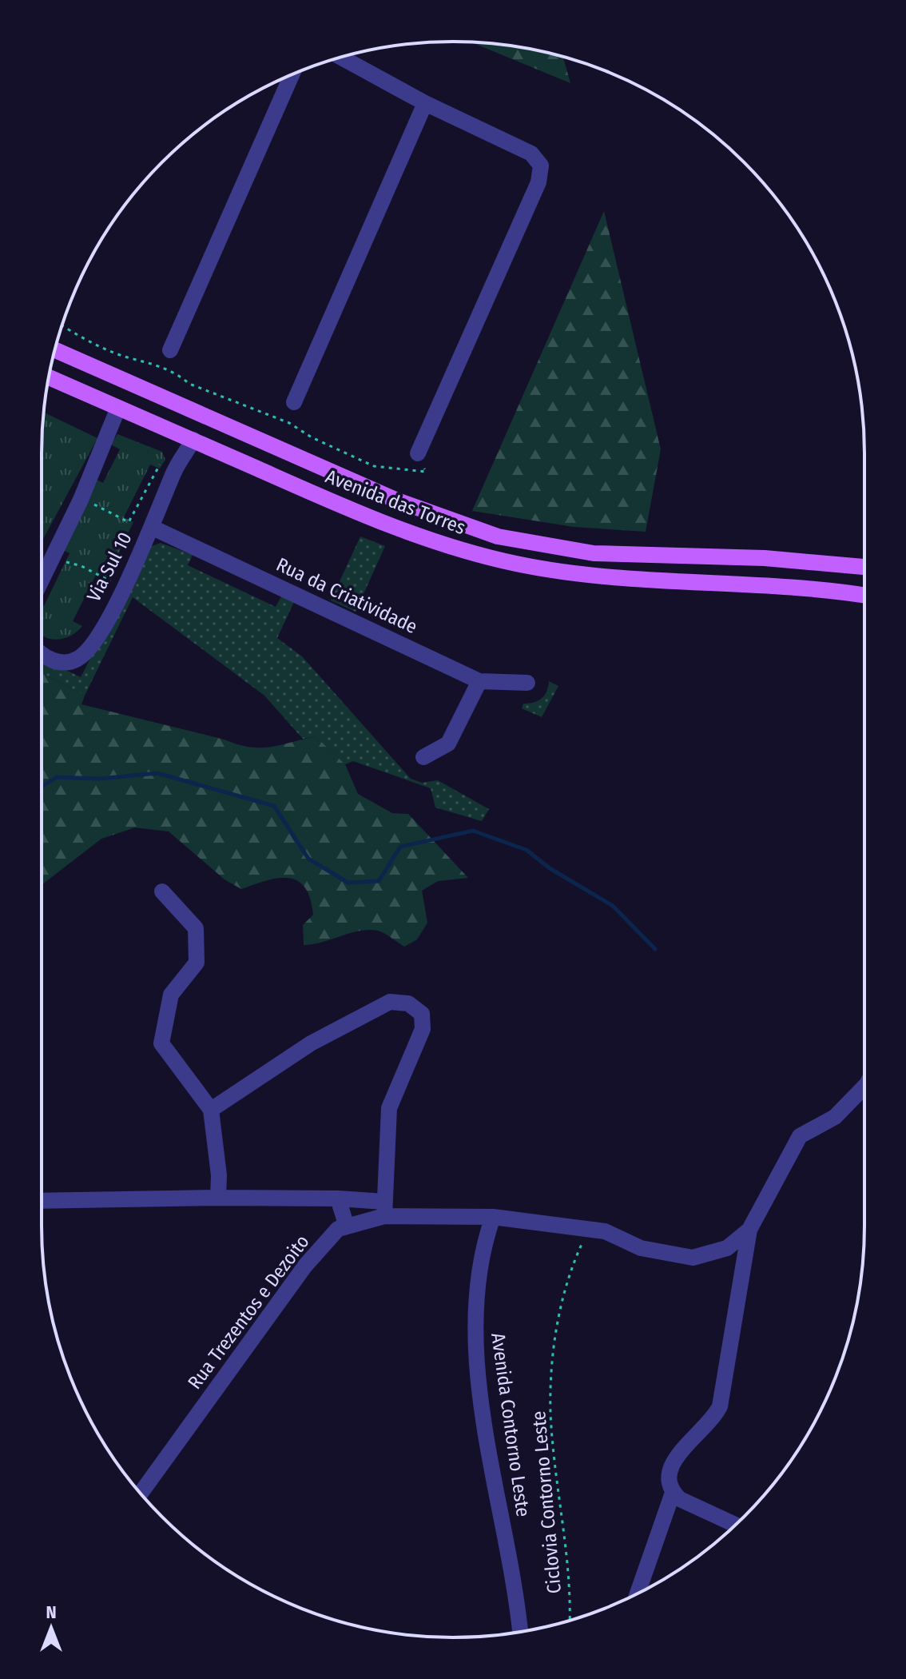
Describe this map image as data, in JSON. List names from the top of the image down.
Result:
{
  "streets": {
    "main road": ["Avenida das Torres"],
    "street": [
      "Via Sul 10",
      "Rua da Criatividade",
      "Rua Trezentos e Dezoito",
      "Avenida Contorno Leste"
    ],
    "path": ["Ciclovia Contorno Leste"]
  },
  "crossings": [
    ["Avenida das Torres", "Via Sul 10"],
    ["Via Sul 10", "Rua da Criatividade"],
    ["Rua Trezentos e Dezoito", "Avenida Contorno Leste"],
    ["Rua Trezentos e Dezoito", "Ciclovia Contorno Leste"]
  ],
  "north": "top"
}
